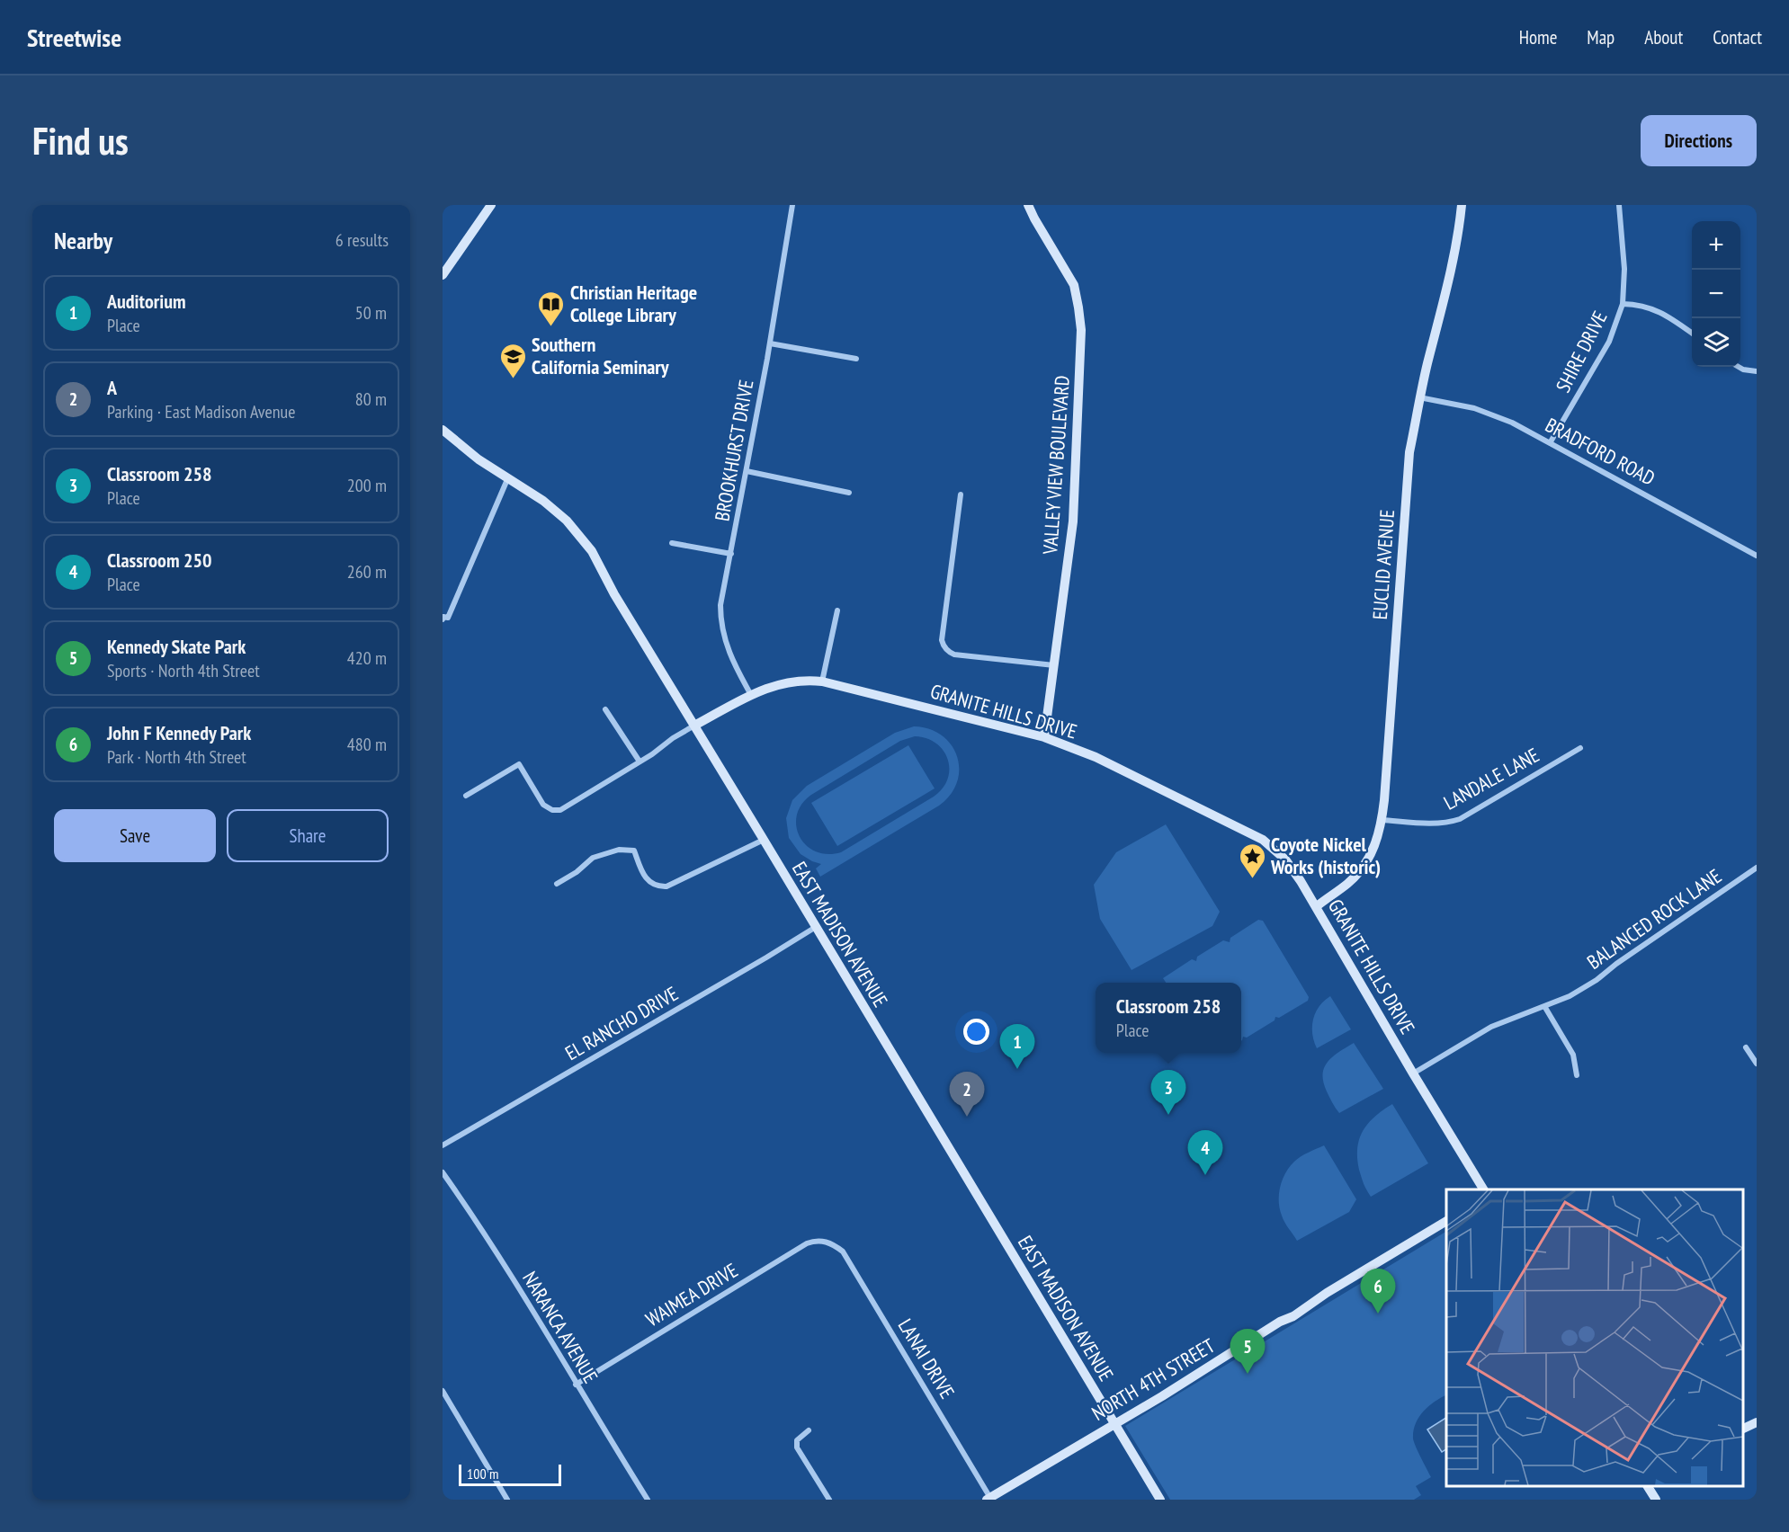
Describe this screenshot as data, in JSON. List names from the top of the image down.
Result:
{
  "streets": {
    "street": [
      "SHIRE DRIVE",
      "BROOKHURST DRIVE",
      "BRADFORD ROAD",
      "VALLEY VIEW BOULEVARD",
      "EUCLID AVENUE",
      "GRANITE HILLS DRIVE",
      "LANDALE LANE",
      "BALANCED ROCK LANE",
      "EAST MADISON AVENUE",
      "EL RANCHO DRIVE",
      "WAIMEA DRIVE",
      "NARANCA AVENUE",
      "LANAI DRIVE",
      "NORTH 4TH STREET"
    ]
  },
  "crossings": [
    ["SHIRE DRIVE", "BRADFORD ROAD"],
    ["BROOKHURST DRIVE", "GRANITE HILLS DRIVE"],
    ["BRADFORD ROAD", "EUCLID AVENUE"],
    ["VALLEY VIEW BOULEVARD", "GRANITE HILLS DRIVE"],
    ["EUCLID AVENUE", "GRANITE HILLS DRIVE"],
    ["EUCLID AVENUE", "LANDALE LANE"],
    ["GRANITE HILLS DRIVE", "BALANCED ROCK LANE"],
    ["GRANITE HILLS DRIVE", "EAST MADISON AVENUE"],
    ["EAST MADISON AVENUE", "EL RANCHO DRIVE"],
    ["EAST MADISON AVENUE", "NORTH 4TH STREET"],
    ["WAIMEA DRIVE", "NARANCA AVENUE"],
    ["WAIMEA DRIVE", "LANAI DRIVE"],
    ["LANAI DRIVE", "NORTH 4TH STREET"]
  ],
  "places": {
    "library": ["Christian Heritage College Library"],
    "school or university": ["Southern California Seminary"],
    "place": ["Coyote Nickel Works (historic)"]
  },
  "scale_bar": "100 m",
  "page": {
    "header": "Streetwise",
    "nav": [
      "Home",
      "Map",
      "About",
      "Contact"
    ],
    "buttons": [
      "Directions",
      ["Save", "Share"]
    ],
    "title": "Find us",
    "heading": ["Nearby", "6 results"],
    "map_buttons": ["+", "−"],
    "list": [
      {
        "mark": "1",
        "name": "Auditorium",
        "note": "Place",
        "value": "50 m"
      },
      {
        "mark": "2",
        "name": "A",
        "note": "Parking · East Madison Avenue",
        "value": "80 m"
      },
      {
        "mark": "3",
        "name": "Classroom 258",
        "note": "Place",
        "value": "200 m"
      },
      {
        "mark": "4",
        "name": "Classroom 250",
        "note": "Place",
        "value": "260 m"
      },
      {
        "mark": "5",
        "name": "Kennedy Skate Park",
        "note": "Sports · North 4th Street",
        "value": "420 m"
      },
      {
        "mark": "6",
        "name": "John F Kennedy Park",
        "note": "Park · North 4th Street",
        "value": "480 m"
      }
    ],
    "popup": ["Classroom 258", "Place"],
    "pins": [
      "1",
      "3",
      "2",
      "4",
      "6",
      "5"
    ],
    "scale": "100 m"
  }
}
